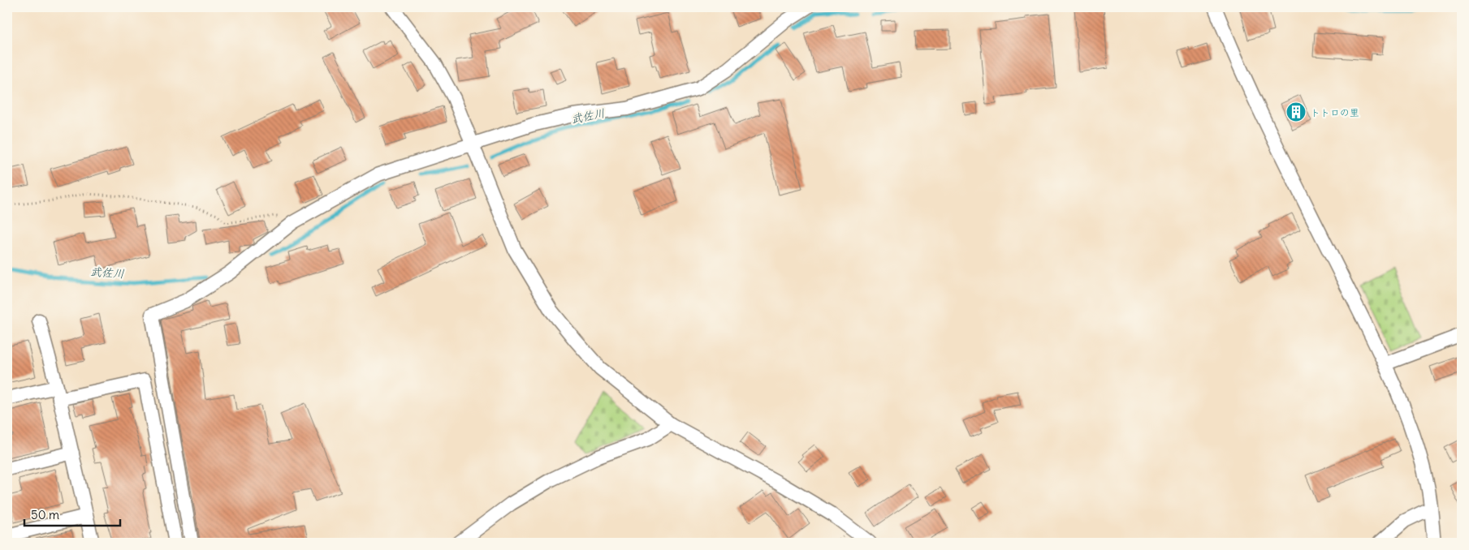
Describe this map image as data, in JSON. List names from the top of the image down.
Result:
{
  "water": ["武佐川"],
  "places": {
    "building": ["トトロの里"]
  },
  "scale_bar": "50 m"
}
